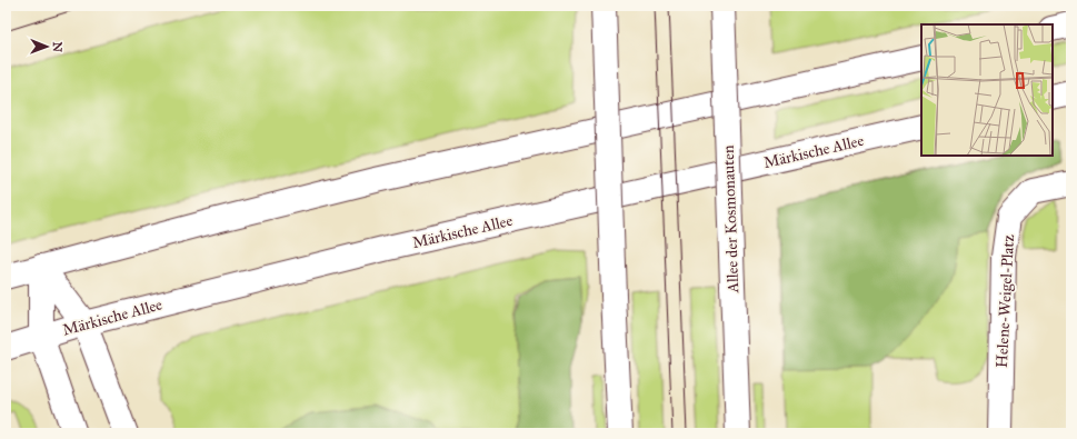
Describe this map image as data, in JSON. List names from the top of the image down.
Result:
{
  "streets": {
    "main road": ["Märkische Allee", "Allee der Kosmonauten", "Helene-Weigel-Platz"]
  },
  "north": "right"
}
